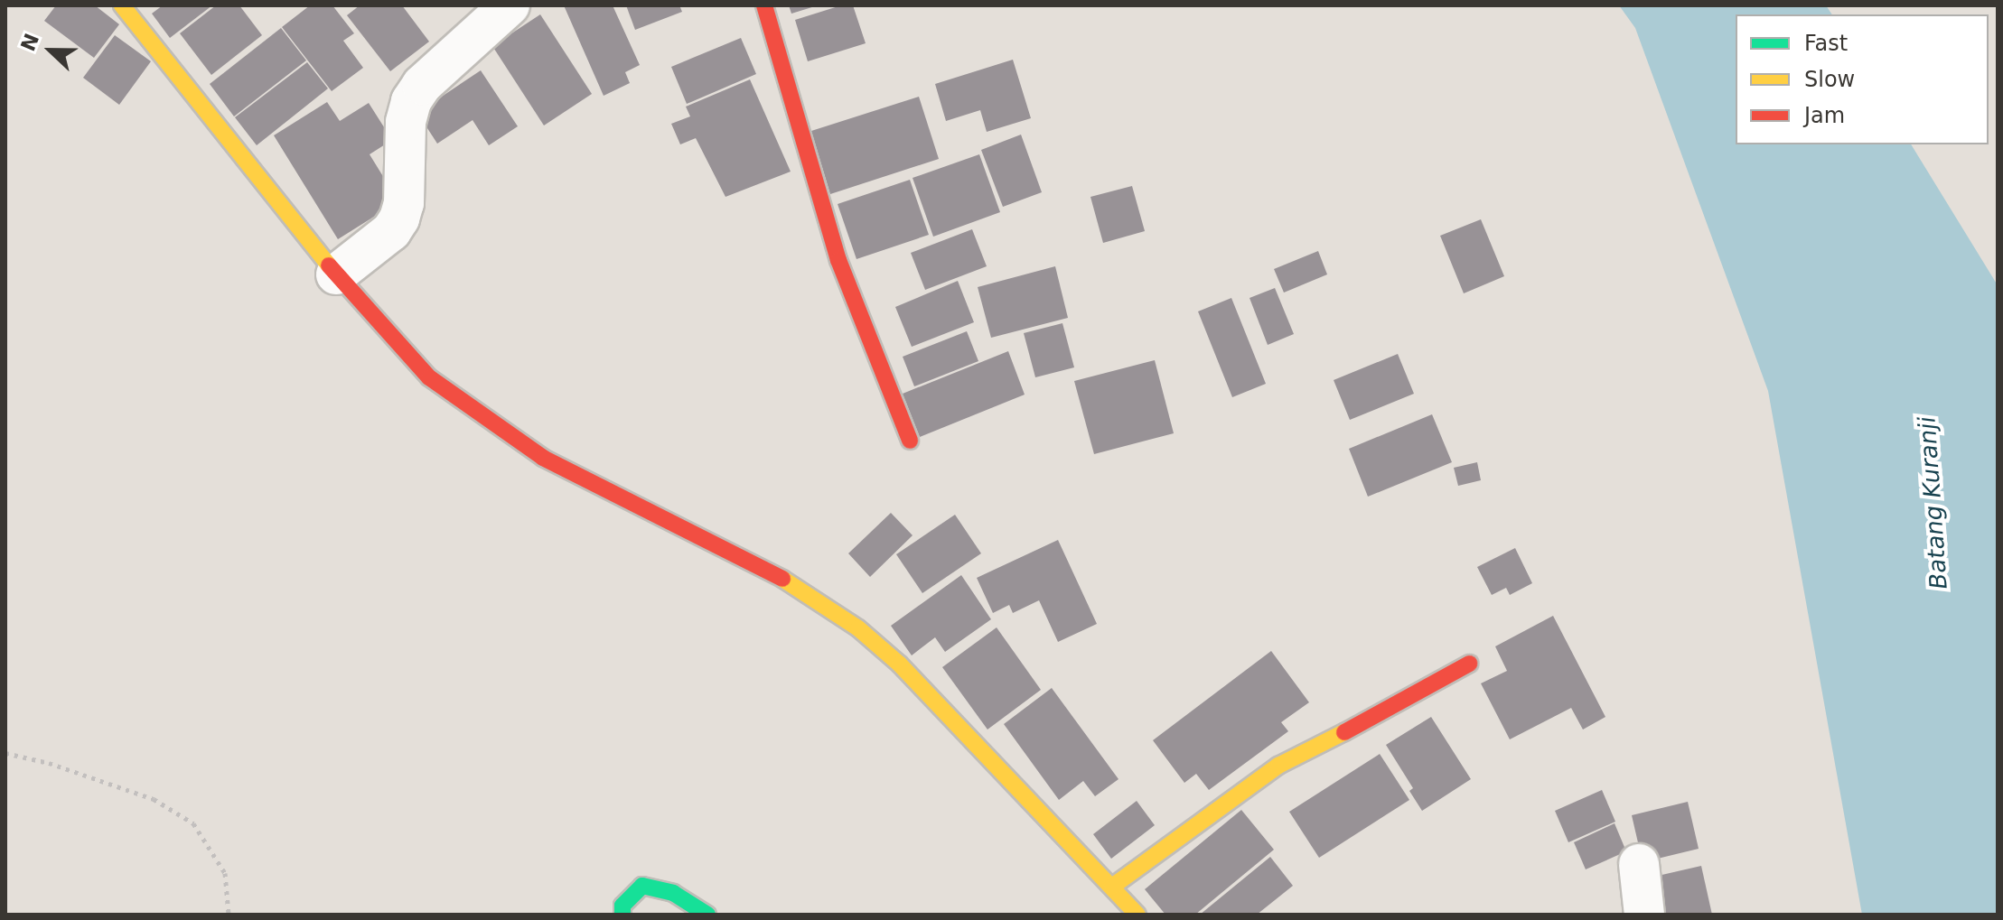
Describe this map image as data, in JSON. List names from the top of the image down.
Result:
{
  "water": ["Batang Kuranji"],
  "legend": ["Fast", "Slow", "Jam"],
  "north": "left"
}
